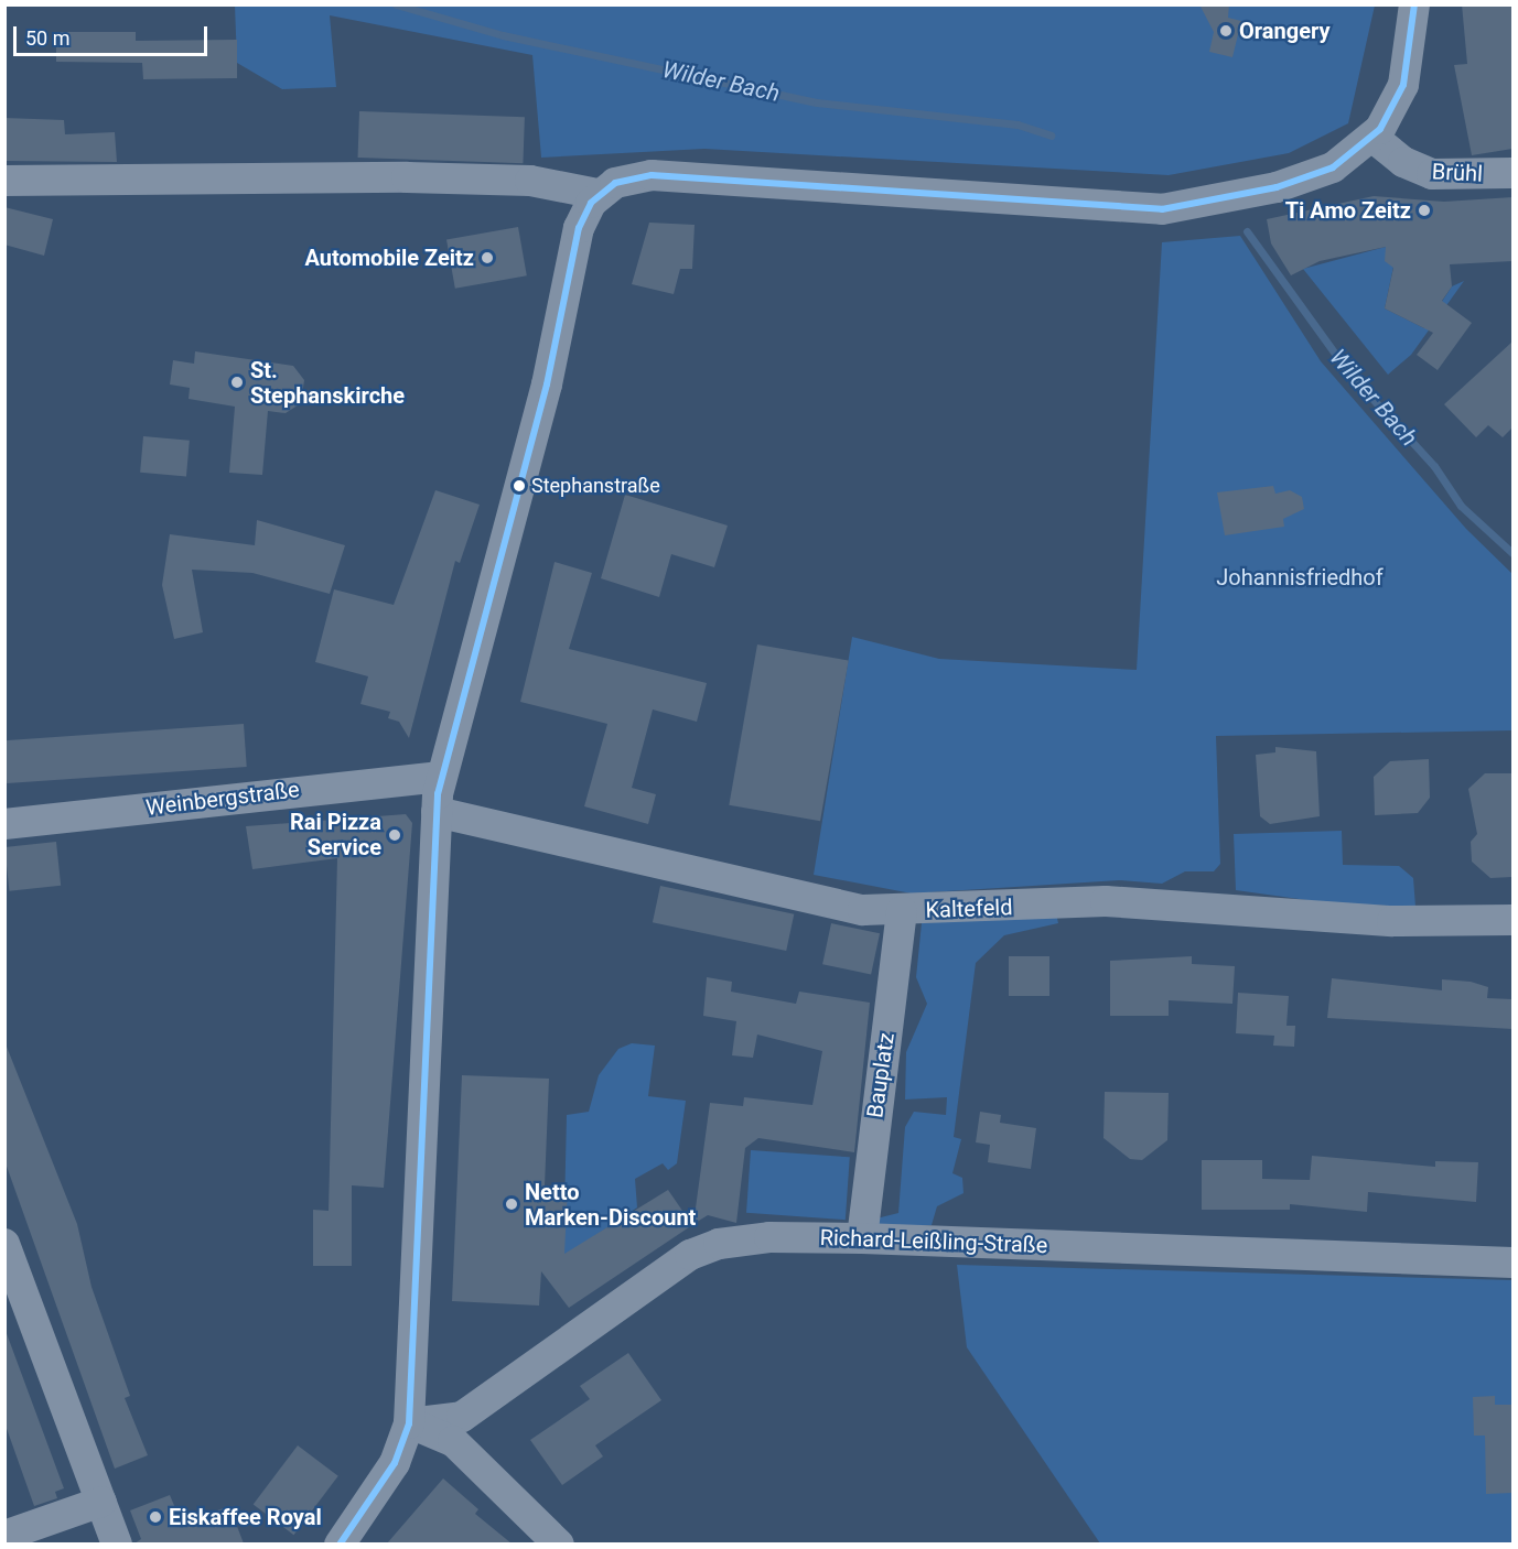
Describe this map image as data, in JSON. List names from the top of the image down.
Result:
{
  "streets": {
    "street": [
      "Brühl",
      "Weinbergstraße",
      "Kaltefeld",
      "Bauplatz",
      "Richard-Leißling-Straße"
    ]
  },
  "crossings": [
    ["Kaltefeld", "Bauplatz"],
    ["Bauplatz", "Richard-Leißling-Straße"]
  ],
  "water": ["Wilder Bach"],
  "parks": ["Johannisfriedhof"],
  "places": [
    "Orangery",
    "Ti Amo Zeitz",
    "Automobile Zeitz",
    "St. Stephanskirche",
    "Stephanstraße",
    "Rai Pizza Service",
    "Netto Marken-Discount",
    "Eiskaffee Royal"
  ],
  "scale_bar": "50 m"
}
